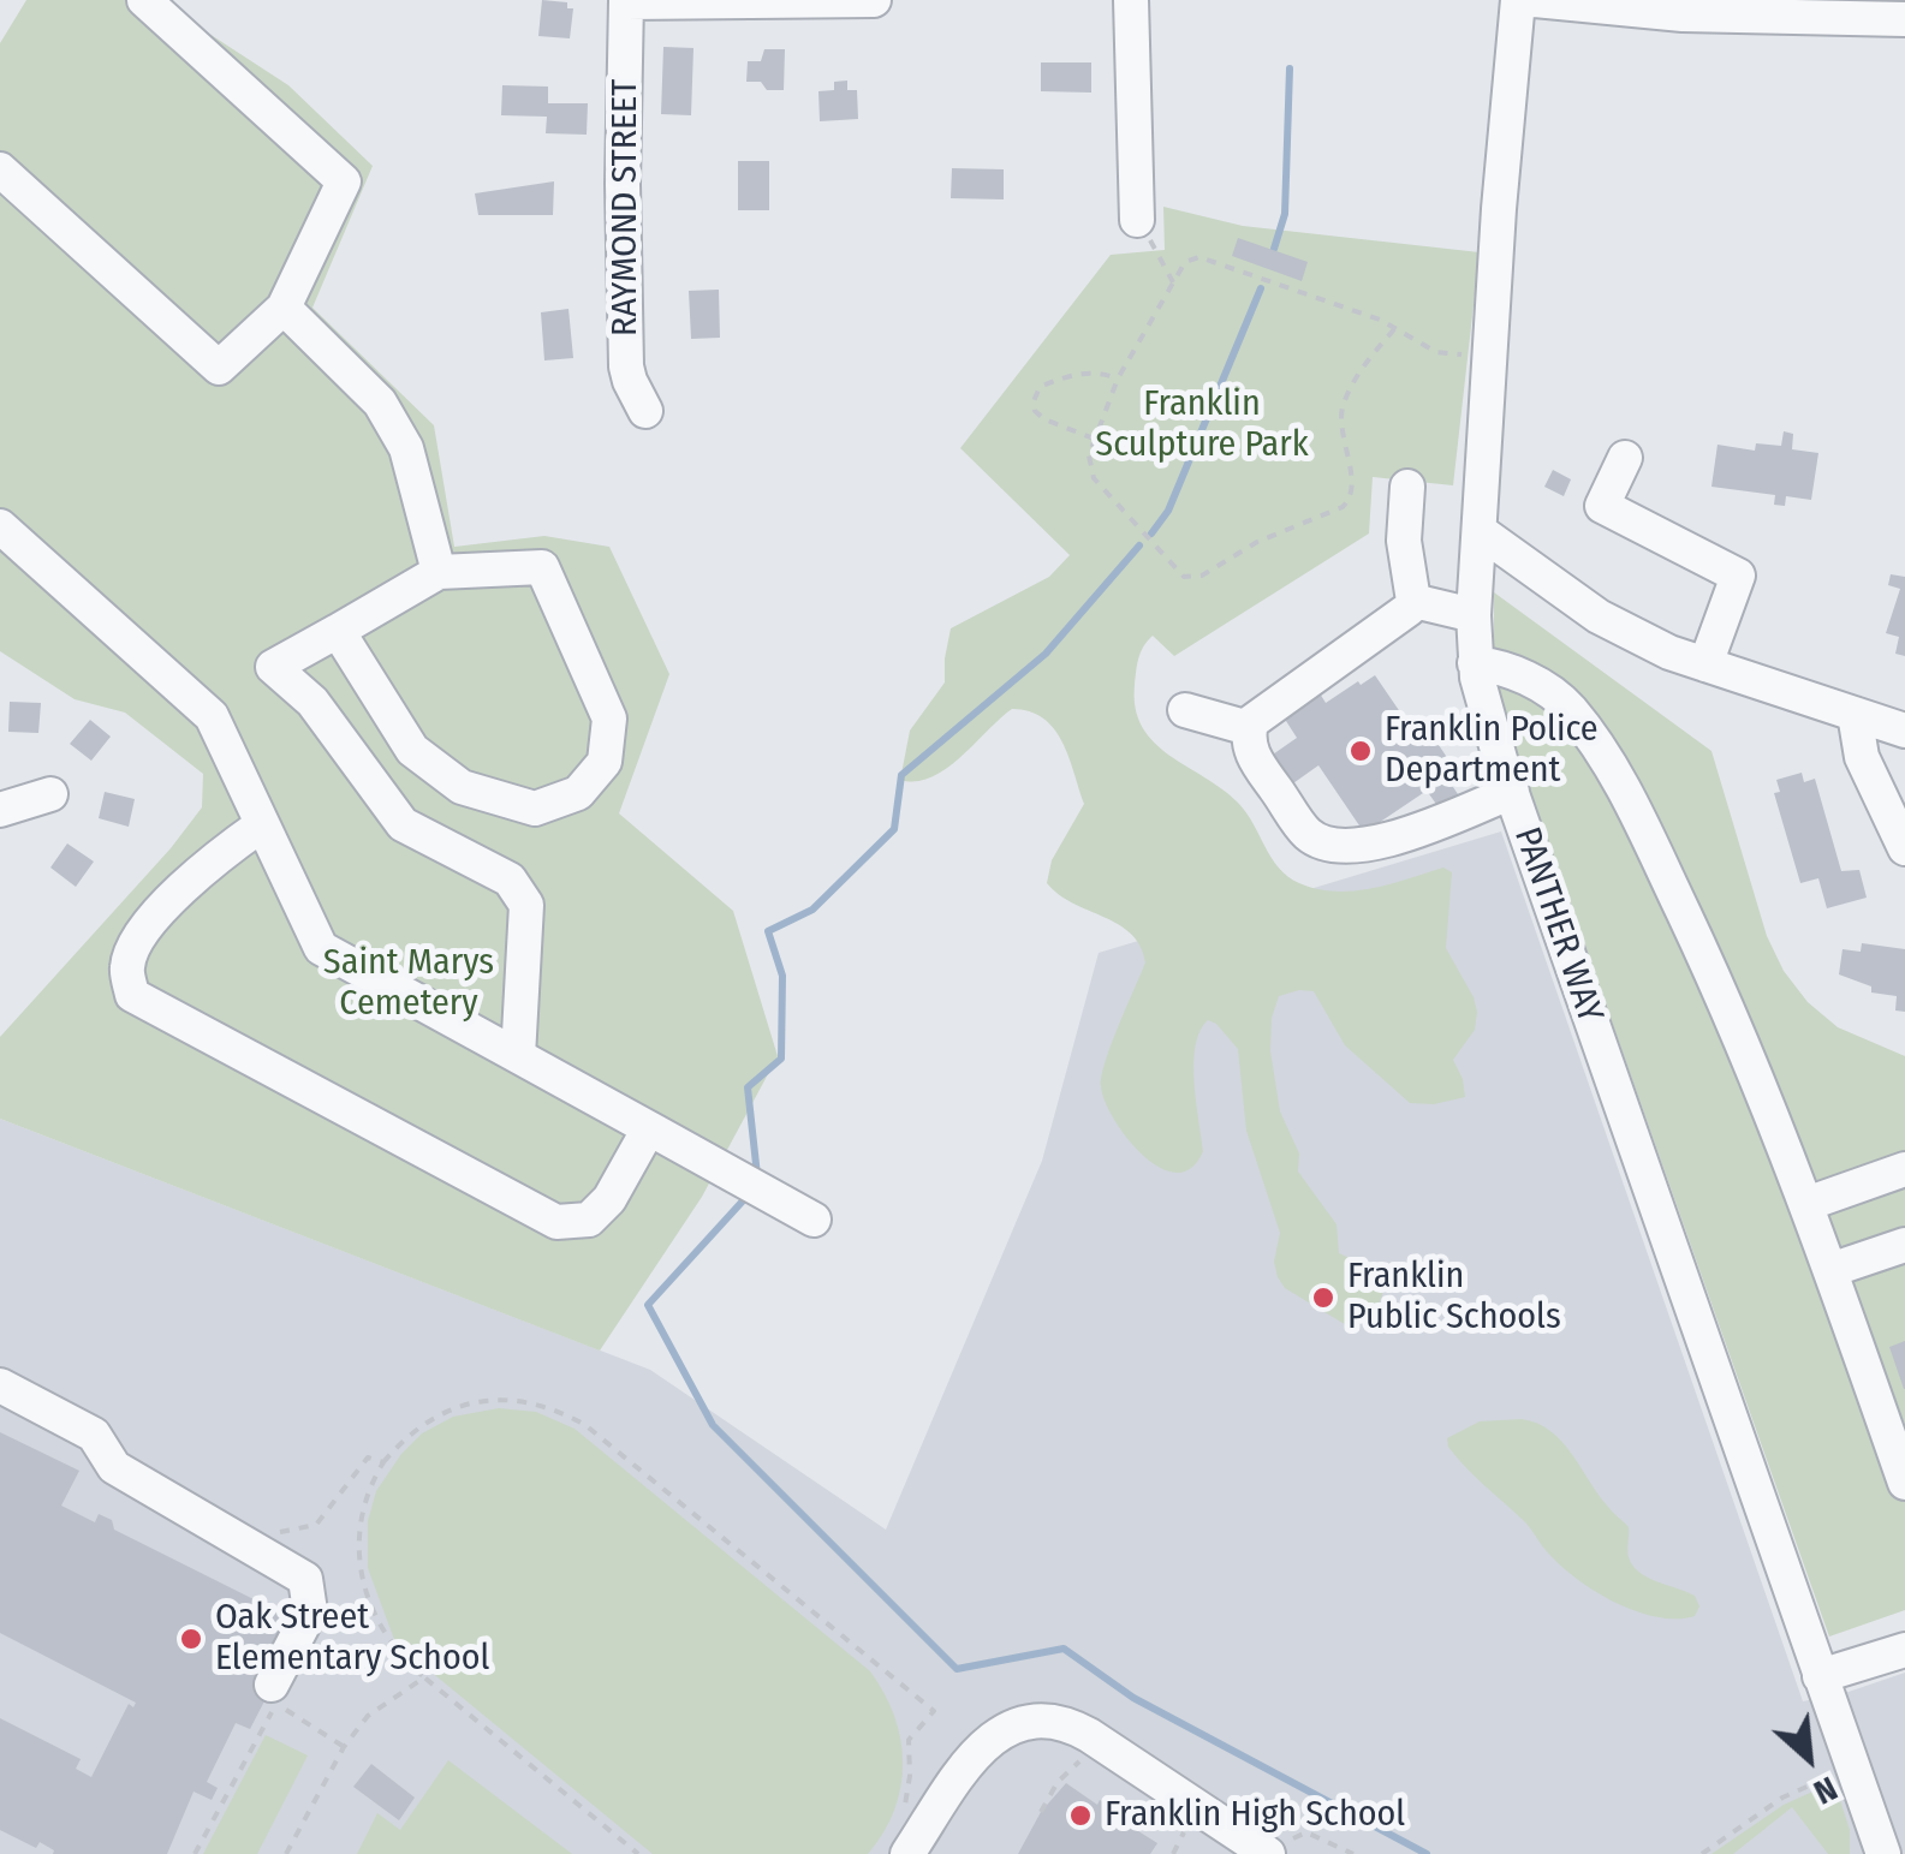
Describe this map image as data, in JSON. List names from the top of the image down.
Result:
{
  "streets": {
    "street": ["RAYMOND STREET", "PANTHER WAY"]
  },
  "parks": ["Franklin Sculpture Park", "Saint Marys Cemetery"],
  "places": [
    "Franklin Police Department",
    "Franklin Public Schools",
    "Oak Street Elementary School",
    "Franklin High School"
  ],
  "north": "bottom right"
}
